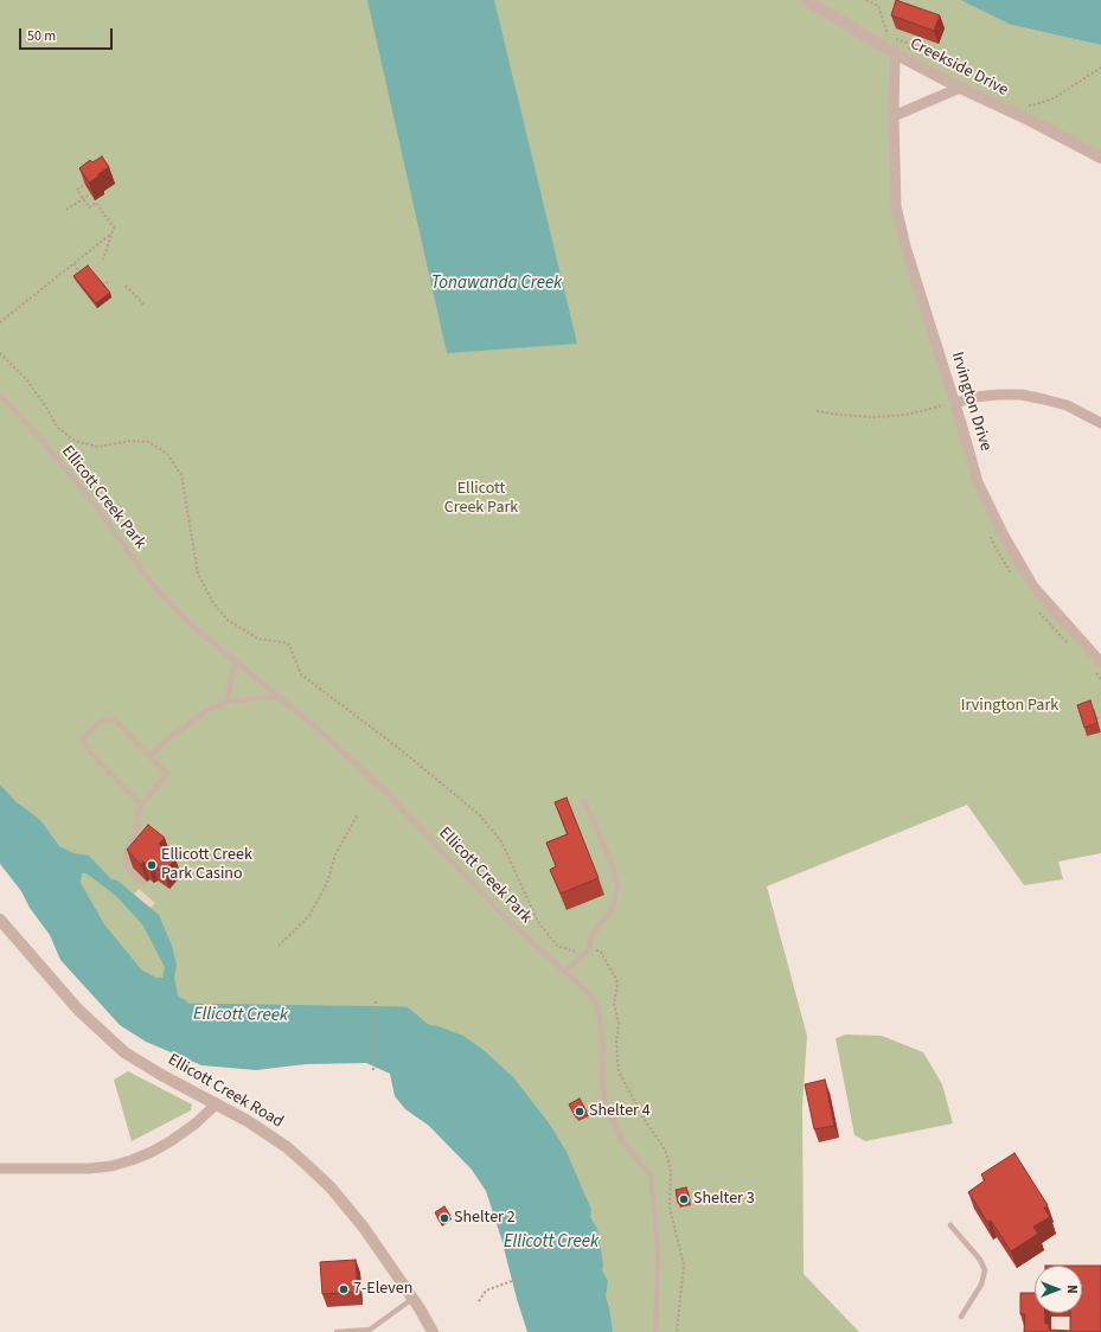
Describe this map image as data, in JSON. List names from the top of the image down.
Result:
{
  "streets": {
    "street": ["Creekside Drive", "Irvington Drive", "Ellicott Creek Road"],
    "lane": ["Ellicott Creek Park"]
  },
  "crossings": [
    ["Creekside Drive", "Irvington Drive"]
  ],
  "water": ["Tonawanda Creek", "Ellicott Creek"],
  "parks": ["Ellicott Creek Park", "Irvington Park"],
  "places": [
    "Ellicott Creek Park Casino",
    "Shelter 4",
    "Shelter 3",
    "Shelter 2",
    "7-Eleven"
  ],
  "scale_bar": "50 m",
  "north": "right"
}
